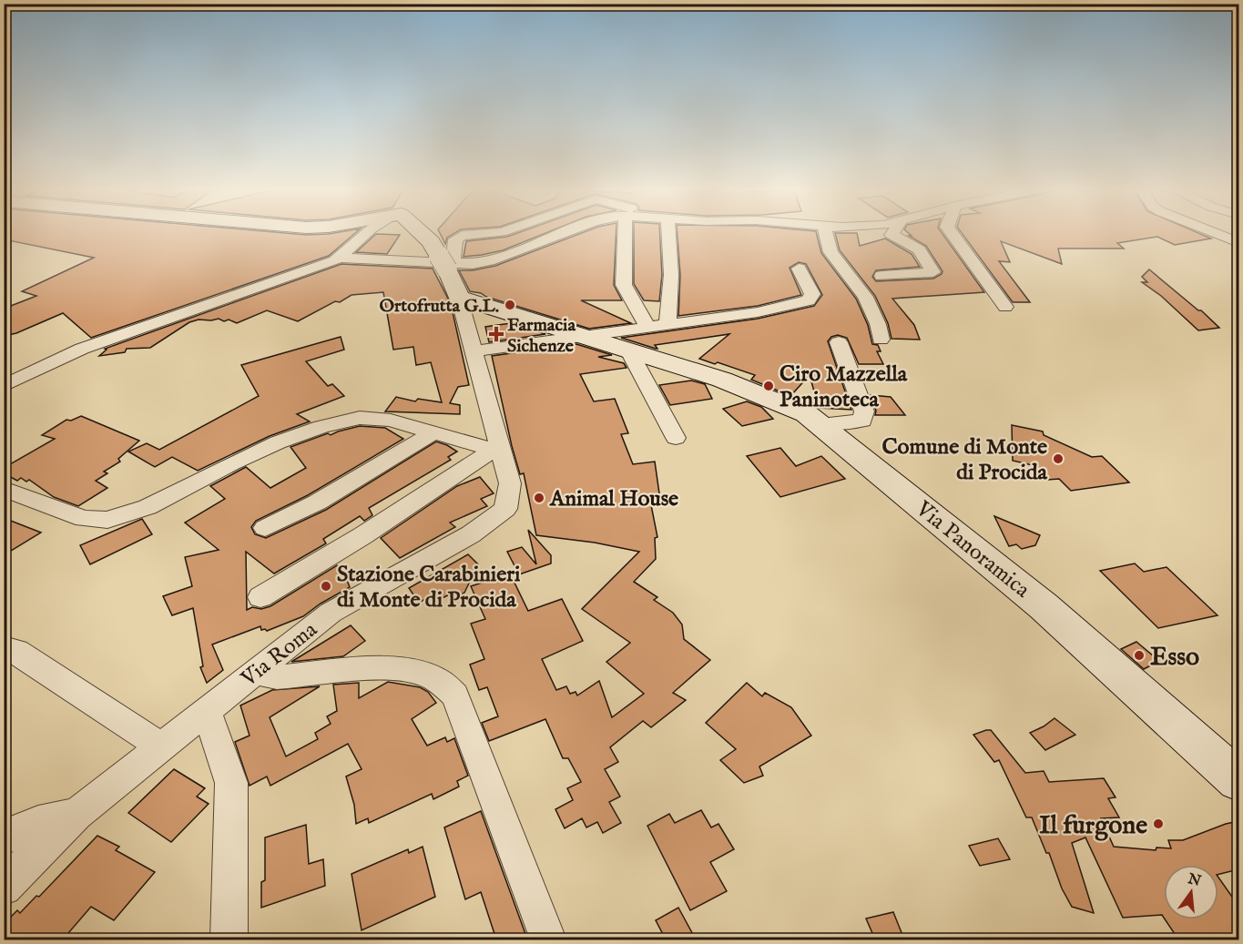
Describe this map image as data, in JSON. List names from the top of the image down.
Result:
{
  "streets": {
    "street": ["Via Panoramica", "Via Roma"]
  },
  "crossings": [
    ["Via Panoramica", "Via Roma"]
  ],
  "places": {
    "other": [
      "Ortofrutta G.L.",
      "Ciro Mazzella Paninoteca",
      "Comune di Monte di Procida",
      "Animal House",
      "Stazione Carabinieri di Monte di Procida",
      "Esso",
      "Il furgone"
    ],
    "health": ["Farmacia Sichenze"]
  },
  "north": "top"
}
